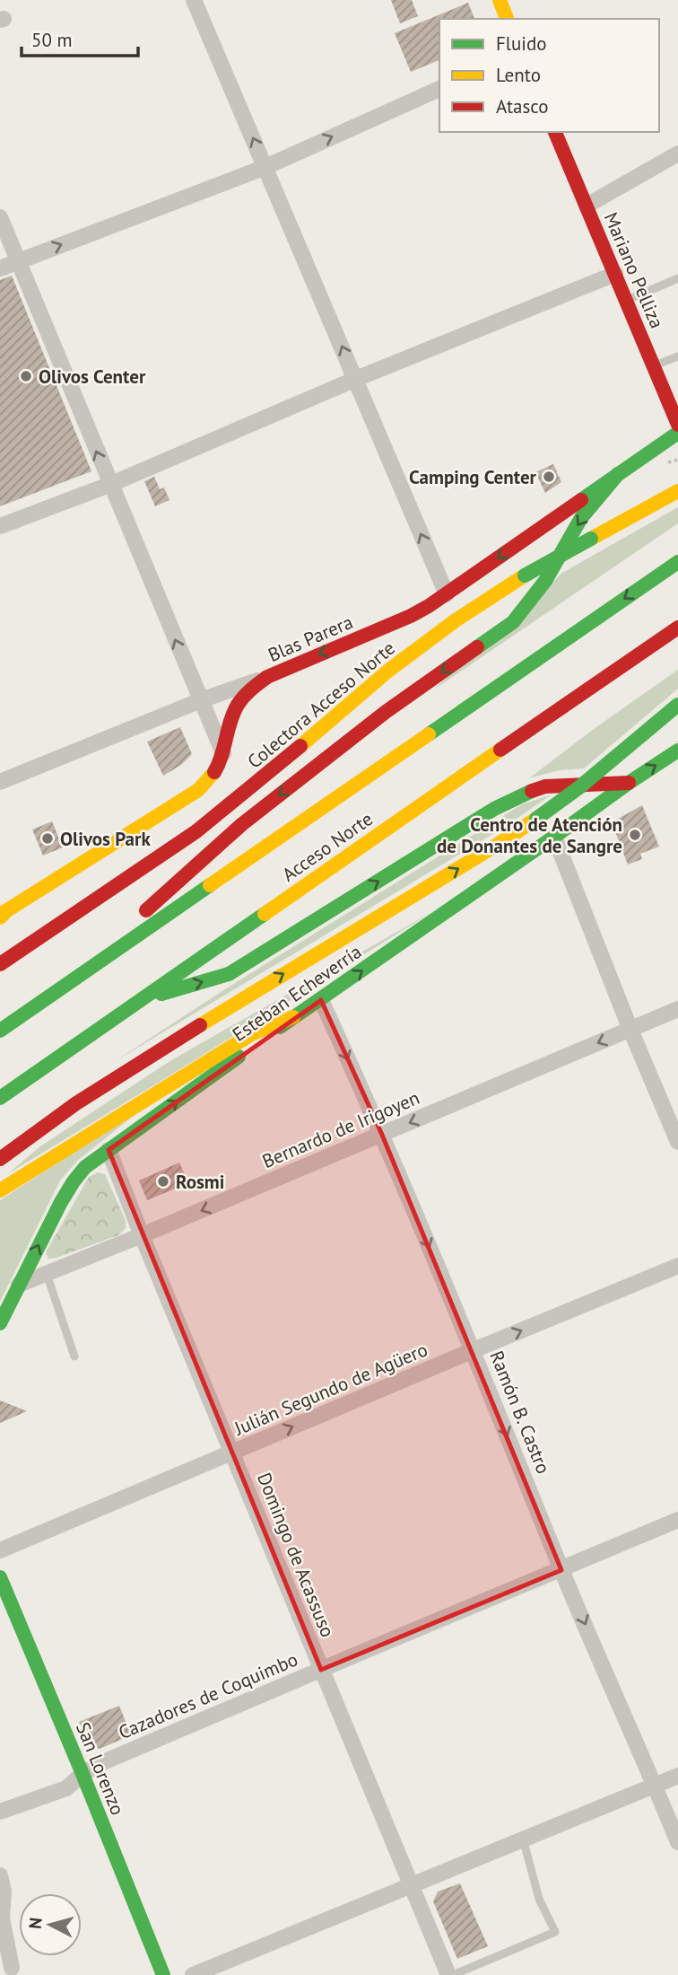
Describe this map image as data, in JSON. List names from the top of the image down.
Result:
{
  "streets": {
    "main road": [
      "Mariano Pelliza",
      "Blas Parera",
      "Colectora Acceso Norte",
      "Acceso Norte",
      "Esteban Echeverría",
      "San Lorenzo"
    ],
    "street": [
      "Bernardo de Irigoyen",
      "Julián Segundo de Agüero",
      "Ramón B. Castro",
      "Domingo de Acassuso",
      "Cazadores de Coquimbo"
    ]
  },
  "crossings": [
    ["Esteban Echeverría", "Bernardo de Irigoyen"],
    ["Esteban Echeverría", "Ramón B. Castro"],
    ["Esteban Echeverría", "Domingo de Acassuso"],
    ["Bernardo de Irigoyen", "Ramón B. Castro"],
    ["Bernardo de Irigoyen", "Domingo de Acassuso"],
    ["Julián Segundo de Agüero", "Ramón B. Castro"],
    ["Julián Segundo de Agüero", "Domingo de Acassuso"],
    ["Ramón B. Castro", "Cazadores de Coquimbo"],
    ["Domingo de Acassuso", "Cazadores de Coquimbo"],
    ["Cazadores de Coquimbo", "San Lorenzo"]
  ],
  "one_way": ["Bernardo de Irigoyen", "Julián Segundo de Agüero", "Ramón B. Castro"],
  "places": [
    "Olivos Center",
    "Camping Center",
    "Centro de Atención de Donantes de Sangre",
    "Olivos Park",
    "Rosmi"
  ],
  "legend": ["Fluido", "Lento", "Atasco"],
  "scale_bar": "50 m",
  "north": "left"
}
